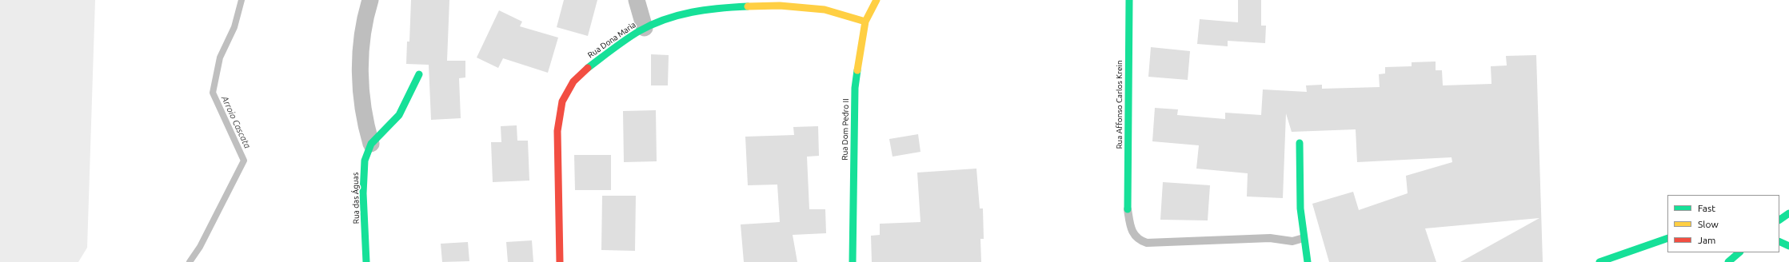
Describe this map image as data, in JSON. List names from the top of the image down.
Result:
{
  "streets": {
    "street": [
      "Rua Dona Maria",
      "Rua Affonso Carlos Krein",
      "Rua Dom Pedro II",
      "Rua das Águas"
    ]
  },
  "crossings": [
    ["Rua Dona Maria", "Rua Dom Pedro II"]
  ],
  "water": ["Arroio Cascata"],
  "legend": ["Fast", "Slow", "Jam"]
}
